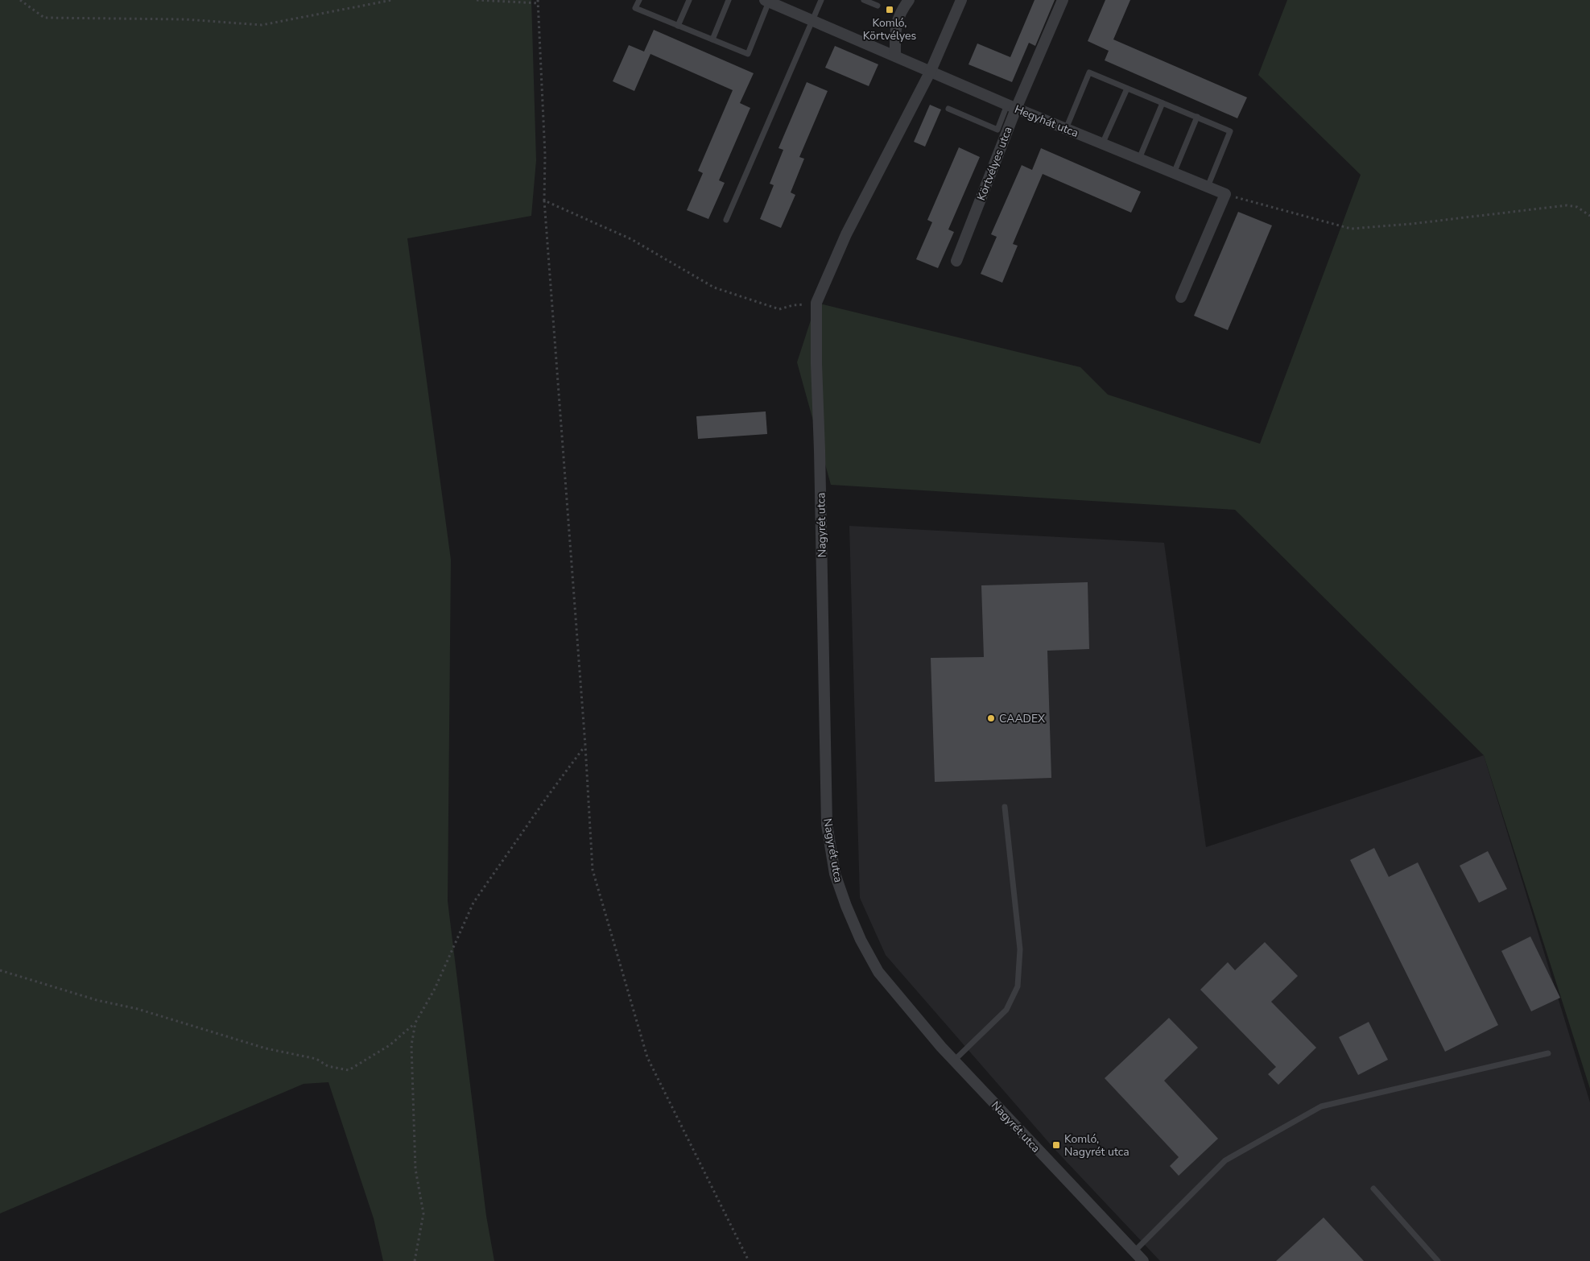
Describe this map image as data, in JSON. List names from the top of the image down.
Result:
{
  "streets": {
    "street": ["Hegyhát utca", "Körtvélyes utca", "Nagyrét utca"]
  },
  "crossings": [
    ["Hegyhát utca", "Körtvélyes utca"]
  ],
  "places": {
    "transit": ["Komló, Körtvélyes", "Komló, Nagyrét utca"],
    "other": ["CAADEX"]
  }
}
